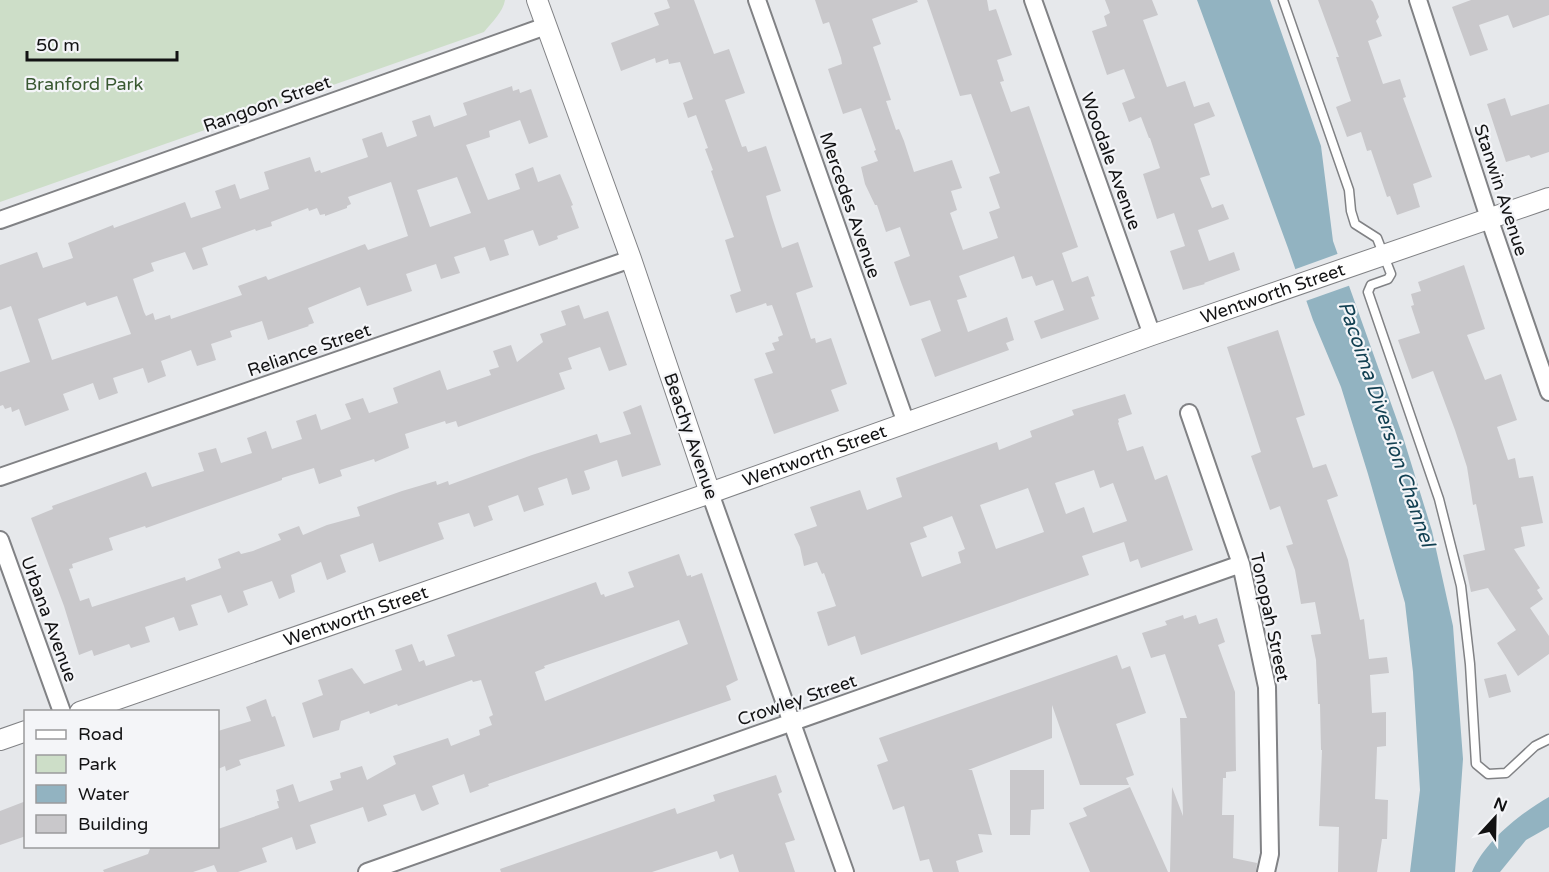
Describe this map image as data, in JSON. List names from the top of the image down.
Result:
{
  "streets": {
    "street": [
      "Rangoon Street",
      "Woodale Avenue",
      "Stanwin Avenue",
      "Mercedes Avenue",
      "Wentworth Street",
      "Reliance Street",
      "Beachy Avenue",
      "Tonopah Street",
      "Urbana Avenue",
      "Crowley Street"
    ]
  },
  "crossings": [
    ["Rangoon Street", "Beachy Avenue"],
    ["Woodale Avenue", "Wentworth Street"],
    ["Stanwin Avenue", "Wentworth Street"],
    ["Mercedes Avenue", "Wentworth Street"],
    ["Wentworth Street", "Beachy Avenue"],
    ["Reliance Street", "Beachy Avenue"],
    ["Beachy Avenue", "Crowley Street"],
    ["Tonopah Street", "Crowley Street"]
  ],
  "water": ["Pacoima Diversion Channel"],
  "parks": ["Branford Park"],
  "legend": [
    "Road",
    "Park",
    "Water",
    "Building"
  ],
  "scale_bar": "50 m",
  "north": "top"
}
